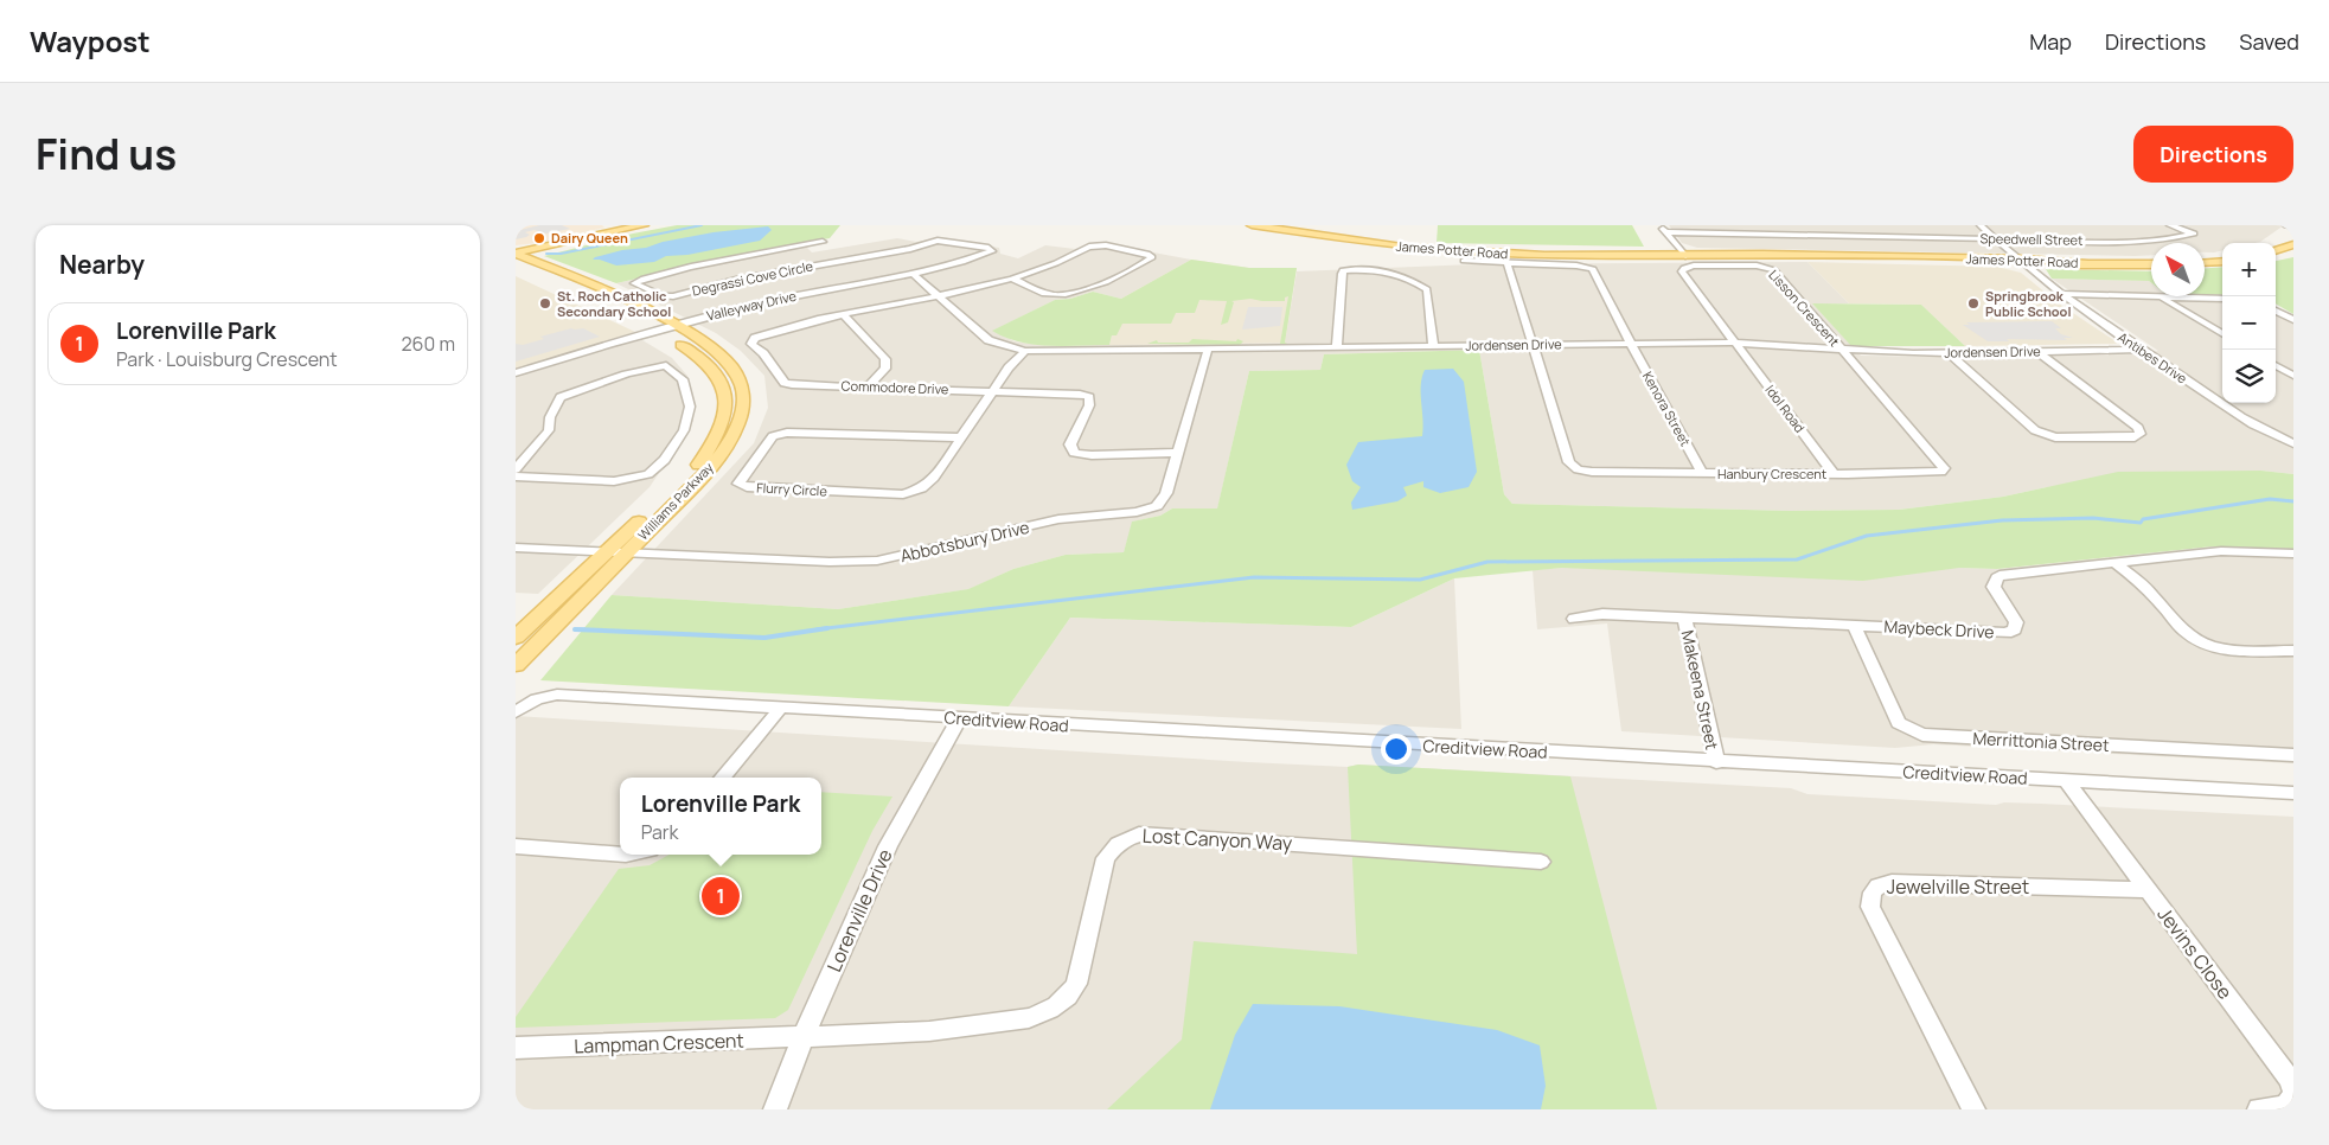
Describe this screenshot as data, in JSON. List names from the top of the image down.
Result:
{
  "streets": {
    "main road": ["James Potter Road", "Williams Parkway"],
    "street": [
      "Speedwell Street",
      "Degrassi Cove Circle",
      "Valleyway Drive",
      "Lisson Crescent",
      "Jordensen Drive",
      "Antibes Drive",
      "Commodore Drive",
      "Kenora Street",
      "Idol Road",
      "Hanbury Crescent",
      "Flurry Circle",
      "Abbotsbury Drive",
      "Maybeck Drive",
      "Makeena Street",
      "Creditview Road",
      "Merrittonia Street",
      "Lost Canyon Way",
      "Jewelville Street",
      "Lorenville Drive",
      "Jevins Close",
      "Lampman Crescent"
    ]
  },
  "crossings": [
    ["Speedwell Street", "Antibes Drive"],
    ["James Potter Road", "Antibes Drive"],
    ["Degrassi Cove Circle", "Valleyway Drive"],
    ["Valleyway Drive", "Jordensen Drive"],
    ["Valleyway Drive", "Williams Parkway"],
    ["Lisson Crescent", "Jordensen Drive"],
    ["Lisson Crescent", "Idol Road"],
    ["Lisson Crescent", "Hanbury Crescent"],
    ["Jordensen Drive", "Antibes Drive"],
    ["Jordensen Drive", "Commodore Drive"],
    ["Jordensen Drive", "Kenora Street"],
    ["Jordensen Drive", "Idol Road"],
    ["Jordensen Drive", "Hanbury Crescent"],
    ["Jordensen Drive", "Flurry Circle"],
    ["Jordensen Drive", "Abbotsbury Drive"],
    ["Commodore Drive", "Flurry Circle"],
    ["Commodore Drive", "Abbotsbury Drive"],
    ["Kenora Street", "Hanbury Crescent"],
    ["Idol Road", "Hanbury Crescent"],
    ["Williams Parkway", "Abbotsbury Drive"],
    ["Maybeck Drive", "Makeena Street"],
    ["Maybeck Drive", "Merrittonia Street"],
    ["Makeena Street", "Creditview Road"],
    ["Creditview Road", "Lorenville Drive"],
    ["Creditview Road", "Jevins Close"],
    ["Lost Canyon Way", "Lorenville Drive"],
    ["Lost Canyon Way", "Lampman Crescent"],
    ["Jewelville Street", "Jevins Close"],
    ["Lorenville Drive", "Lampman Crescent"]
  ],
  "places": ["Dairy Queen", "St. Roch Catholic Secondary School", "Springbrook Public School"],
  "north": "top left",
  "page": {
    "header": "Waypost",
    "nav": ["Map", "Directions", "Saved"],
    "title": "Find us",
    "buttons": "Directions",
    "heading": "Nearby",
    "map_buttons": ["+", "−"],
    "list": [
      {
        "mark": "1",
        "name": "Lorenville Park",
        "note": "Park · Louisburg Crescent",
        "value": "260 m"
      }
    ],
    "popup": ["Lorenville Park", "Park"],
    "pins": "1"
  }
}
